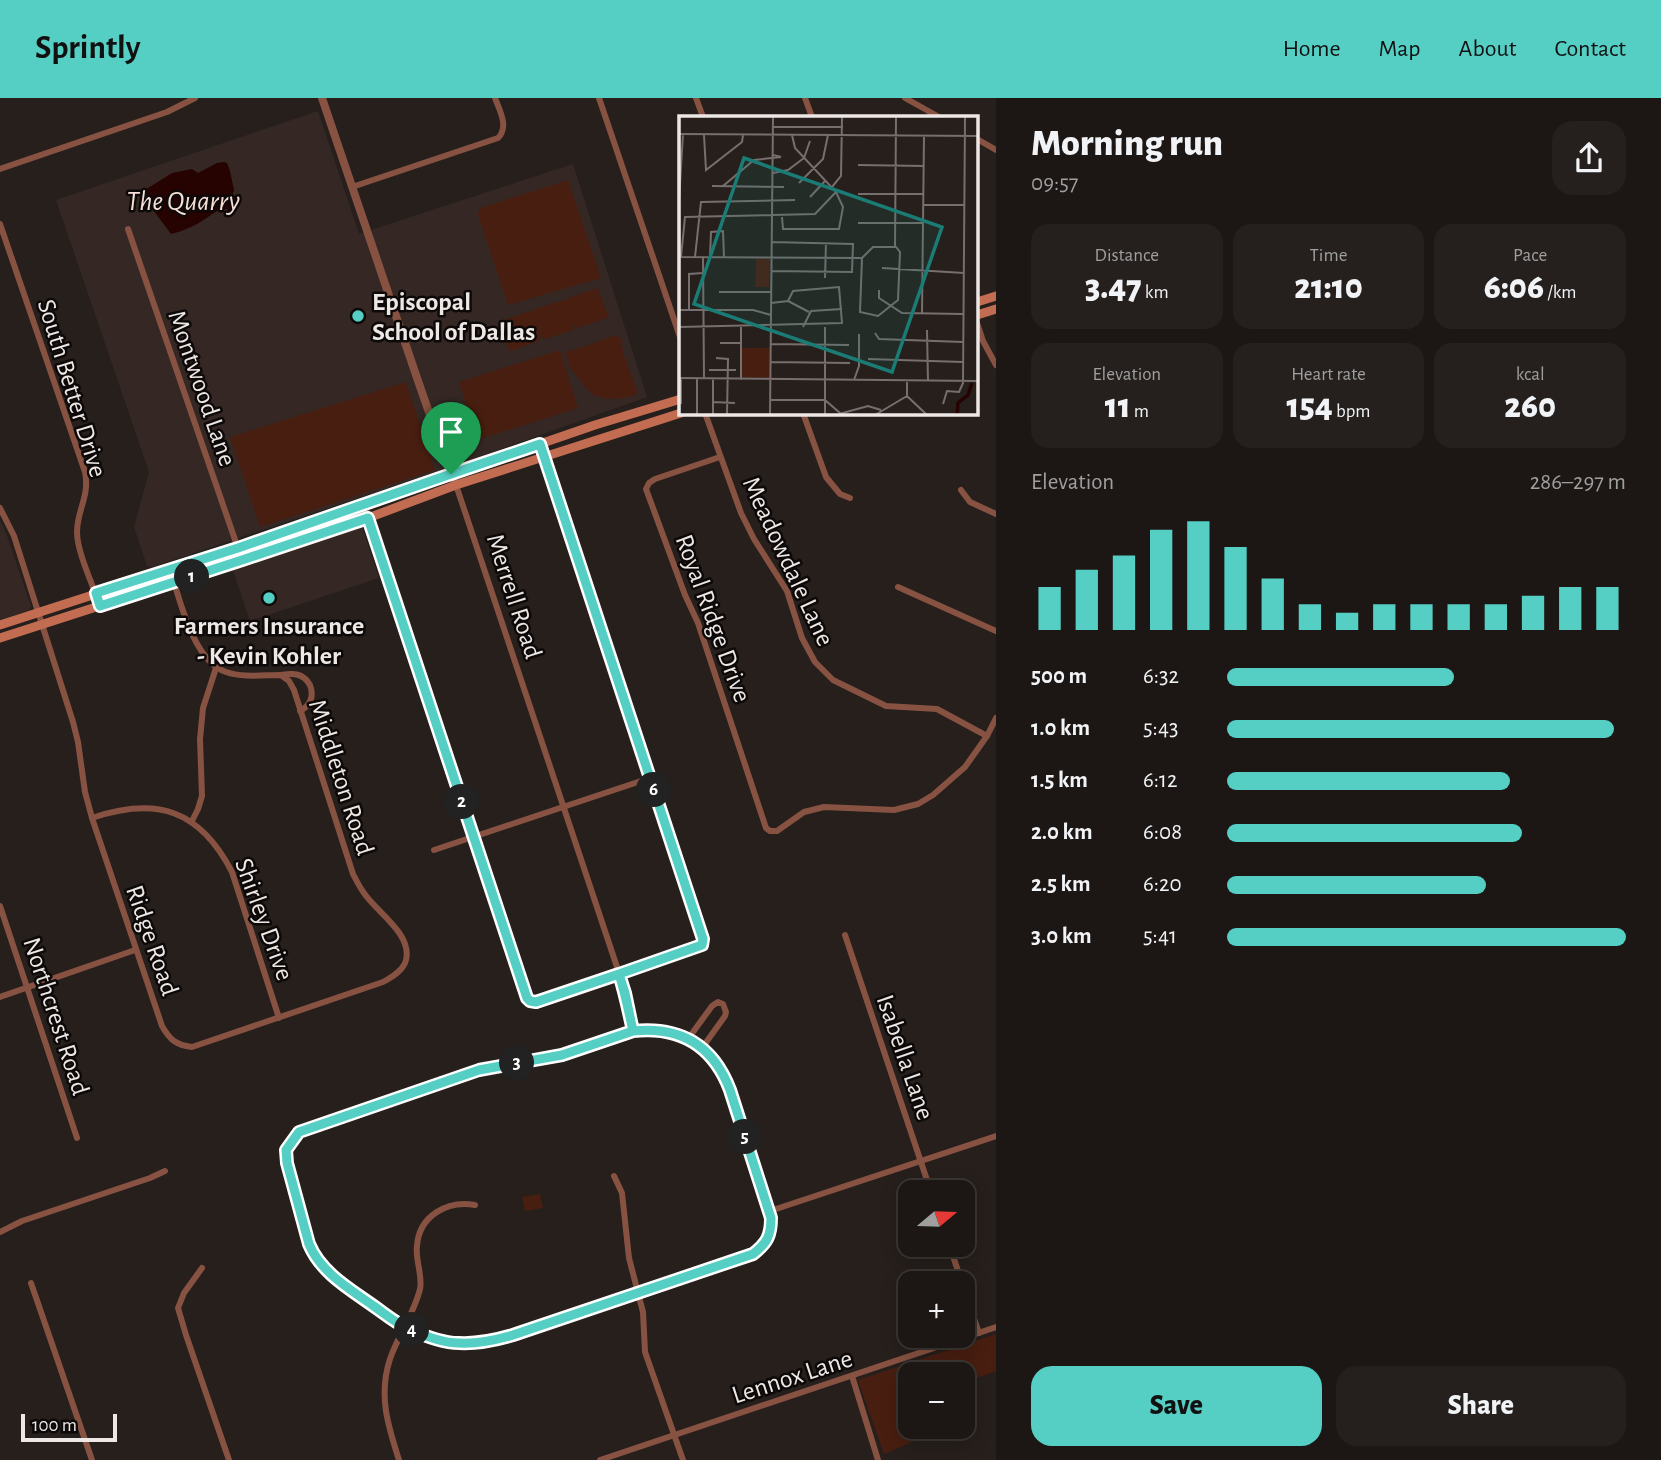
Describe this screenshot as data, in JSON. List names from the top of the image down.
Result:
{
  "streets": {
    "street": [
      "South Better Drive",
      "Montwood Lane",
      "Meadowdale Lane",
      "Merrell Road",
      "Royal Ridge Drive",
      "Middleton Road",
      "Shirley Drive",
      "Ridge Road",
      "Northcrest Road",
      "Isabella Lane",
      "Lennox Lane"
    ]
  },
  "crossings": [
    ["Meadowdale Lane", "Royal Ridge Drive"],
    ["Middleton Road", "Ridge Road"],
    ["Shirley Drive", "Ridge Road"]
  ],
  "water": ["The Quarry"],
  "places": ["Episcopal School of Dallas", "Farmers Insurance - Kevin Kohler"],
  "scale_bar": "100 m",
  "north": "right",
  "page": {
    "header": "Sprintly",
    "nav": [
      "Home",
      "Map",
      "About",
      "Contact"
    ],
    "heading": ["Morning run", "09:57"],
    "stats": [
      ["Distance", "3.47 km"],
      ["Time", "21:10"],
      ["Pace", "6:06 /km"],
      ["Elevation", "11 m"],
      ["Heart rate", "154 bpm"],
      ["kcal", "260"]
    ],
    "chart": ["Elevation", "286–297 m"],
    "pins": [
      "1",
      "6",
      "2",
      "3",
      "5",
      "4"
    ],
    "list": [
      {
        "name": "500 m",
        "note": "6:32"
      },
      {
        "name": "1.0 km",
        "note": "5:43"
      },
      {
        "name": "1.5 km",
        "note": "6:12"
      },
      {
        "name": "2.0 km",
        "note": "6:08"
      },
      {
        "name": "2.5 km",
        "note": "6:20"
      },
      {
        "name": "3.0 km",
        "note": "5:41"
      }
    ],
    "map_buttons": ["+", "−"],
    "buttons": ["Save", "Share"],
    "scale": "100 m"
  }
}
